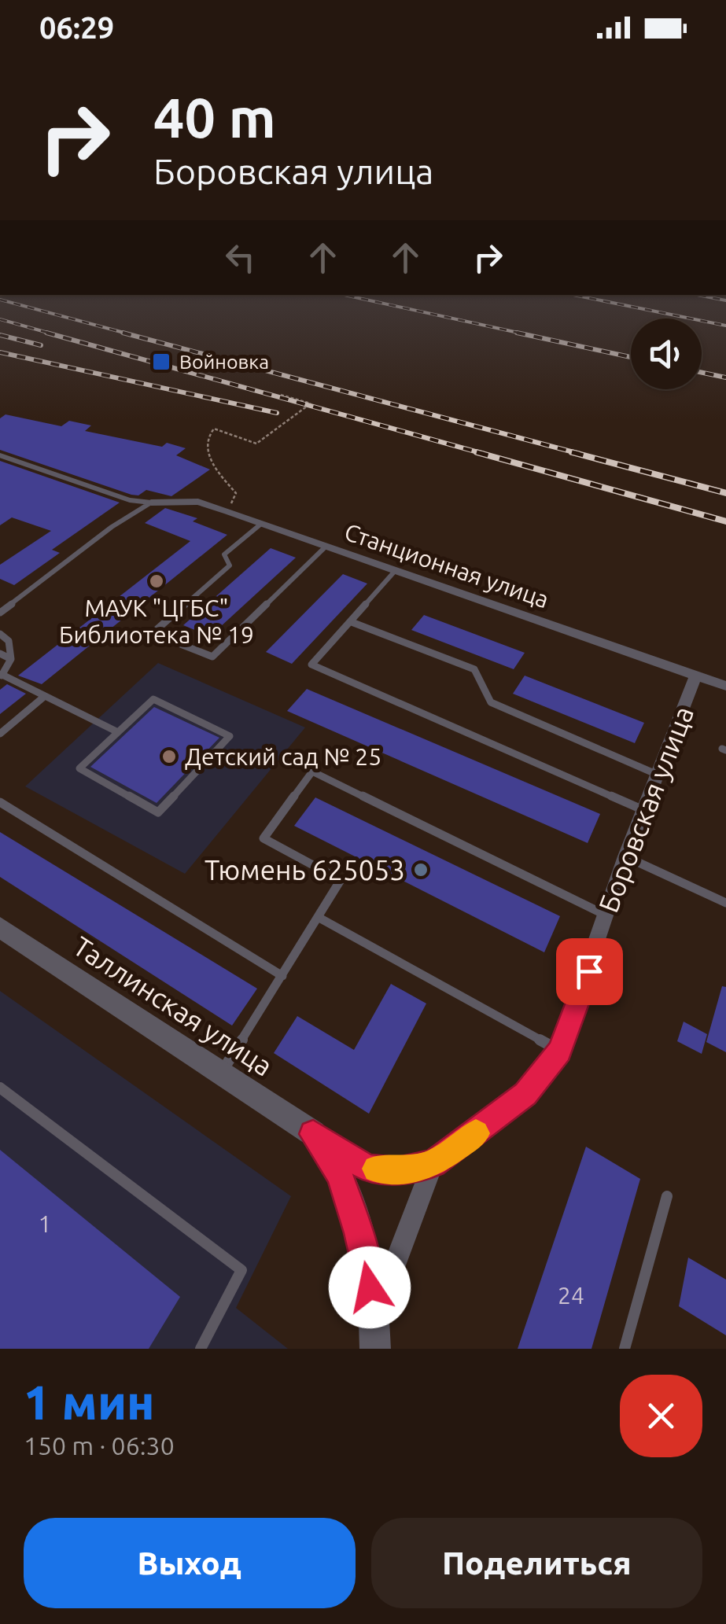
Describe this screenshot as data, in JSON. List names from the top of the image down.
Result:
{
  "streets": {
    "street": ["Станционная улица", "Боровская улица", "Таллинская улица"]
  },
  "crossings": [
    ["Станционная улица", "Боровская улица"],
    ["Боровская улица", "Таллинская улица"]
  ],
  "places": {
    "transit": ["Войновка"],
    "other": ["МАУК \"ЦГБС\" Библиотека № 19", "Детский сад № 25", "Тюмень 625053"]
  },
  "house_numbers": ["1", "24"],
  "page": {
    "status": "06:29",
    "turn": ["40 m", "Боровская улица"],
    "heading": ["1 мин", "150 m · 06:30"],
    "buttons": ["Выход", "Поделиться"]
  }
}
